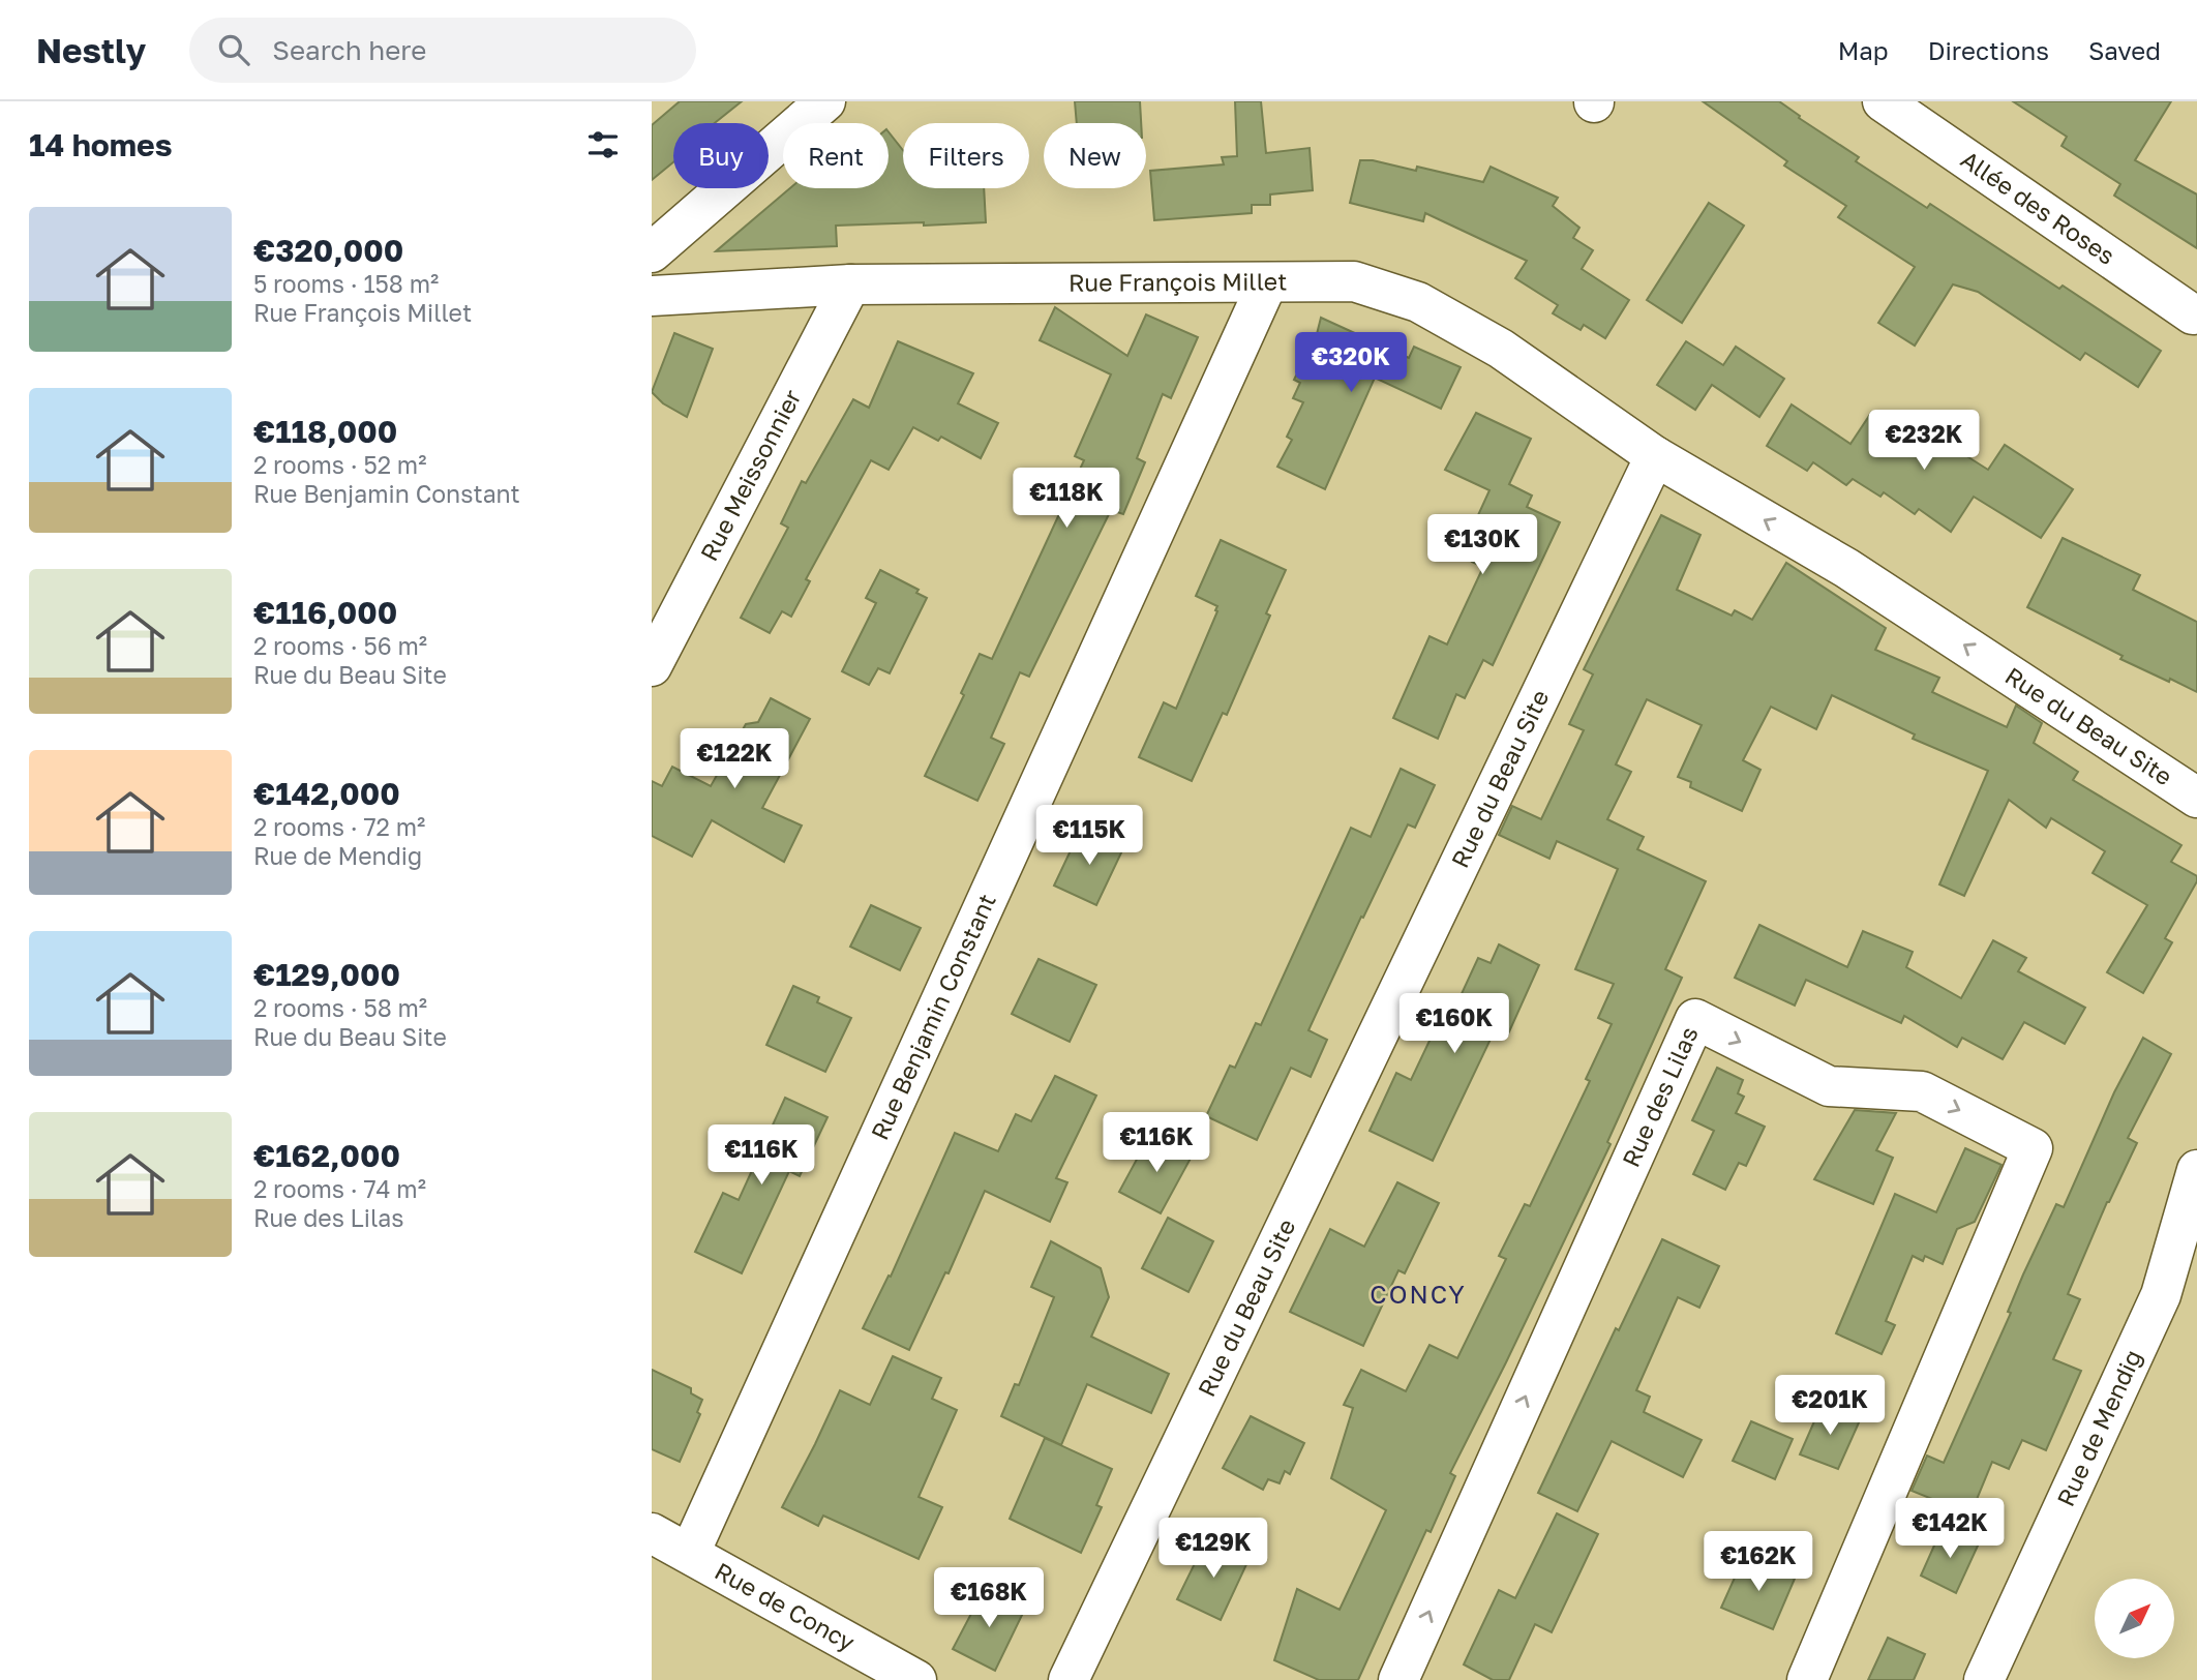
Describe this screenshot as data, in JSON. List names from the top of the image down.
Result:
{
  "streets": {
    "street": [
      "Allée des Roses",
      "Rue François Millet",
      "Rue Meissonnier",
      "Rue du Beau Site",
      "Rue Benjamin Constant",
      "Rue des Lilas",
      "Rue de Mendig",
      "Rue de Concy"
    ]
  },
  "crossings": [
    ["Rue François Millet", "Rue Meissonnier"],
    ["Rue François Millet", "Rue du Beau Site"],
    ["Rue François Millet", "Rue Benjamin Constant"],
    ["Rue Benjamin Constant", "Rue de Concy"]
  ],
  "districts": ["CONCY"],
  "north": "top right",
  "page": {
    "header": "Nestly",
    "search": "Search here",
    "nav": ["Map", "Directions", "Saved"],
    "heading": "14 homes",
    "chip": [
      "Buy",
      "Rent",
      "Filters",
      "New"
    ],
    "list": [
      {
        "name": "€320,000",
        "note": "5 rooms · 158 m² · Rue François Millet"
      },
      {
        "name": "€118,000",
        "note": "2 rooms · 52 m² · Rue Benjamin Constant"
      },
      {
        "name": "€116,000",
        "note": "2 rooms · 56 m² · Rue du Beau Site"
      },
      {
        "name": "€142,000",
        "note": "2 rooms · 72 m² · Rue de Mendig"
      },
      {
        "name": "€129,000",
        "note": "2 rooms · 58 m² · Rue du Beau Site"
      },
      {
        "name": "€162,000",
        "note": "2 rooms · 74 m² · Rue des Lilas"
      }
    ],
    "price": [
      "€320K",
      "€232K",
      "€118K",
      "€130K",
      "€122K",
      "€115K",
      "€160K",
      "€116K",
      "€116K",
      "€201K",
      "€142K",
      "€129K",
      "€162K",
      "€168K"
    ]
  }
}
